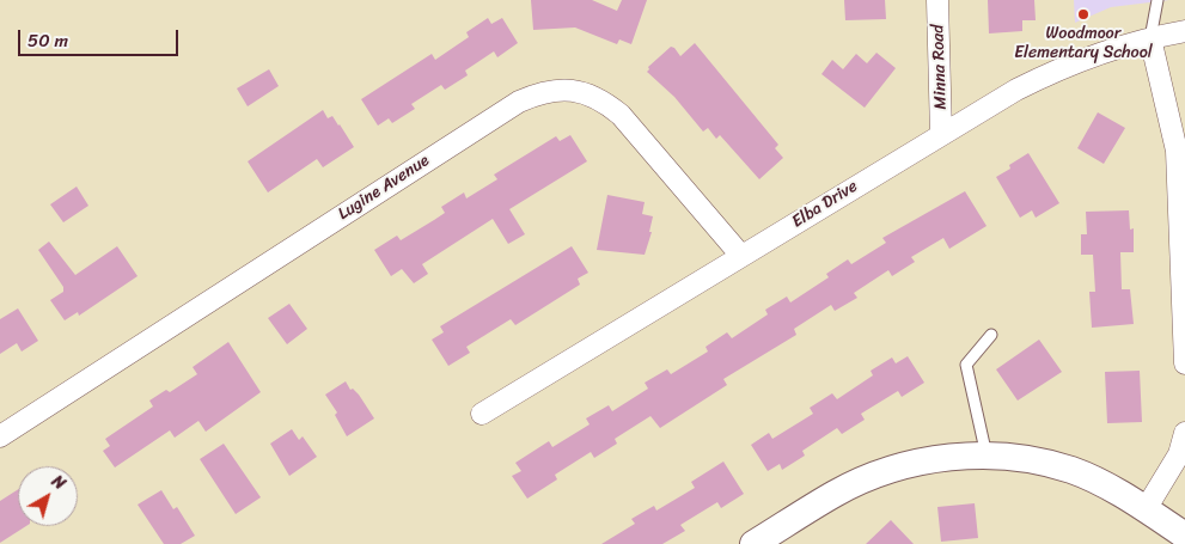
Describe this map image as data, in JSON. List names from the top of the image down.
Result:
{
  "streets": {
    "street": ["Minna Road", "Lugine Avenue", "Elba Drive"]
  },
  "crossings": [
    ["Minna Road", "Elba Drive"],
    ["Lugine Avenue", "Elba Drive"]
  ],
  "places": ["Woodmoor Elementary School"],
  "scale_bar": "50 m",
  "north": "top right"
}
